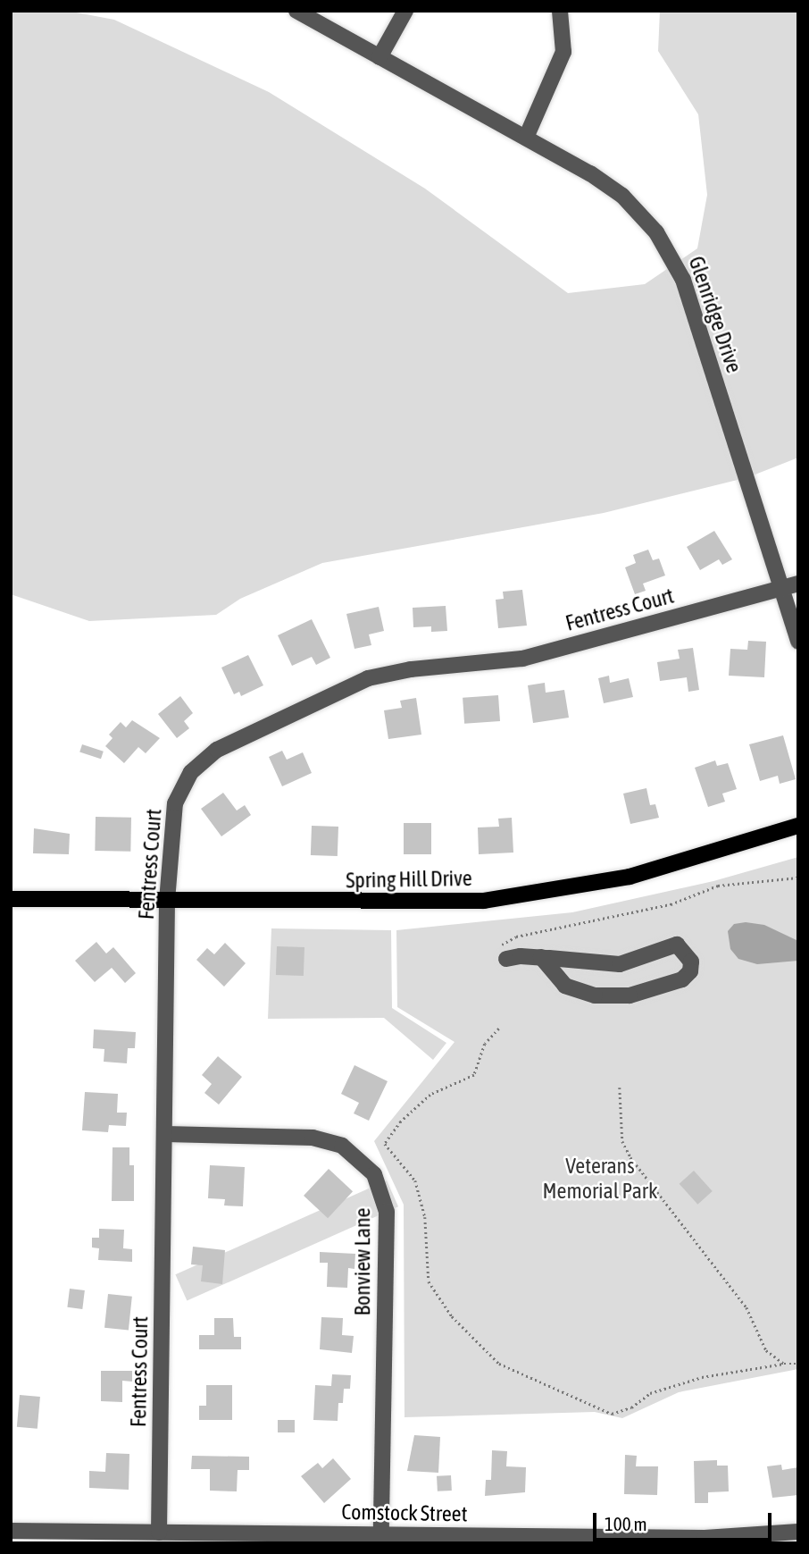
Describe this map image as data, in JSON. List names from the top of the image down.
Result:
{
  "streets": {
    "main road": ["Spring Hill Drive"],
    "street": [
      "Glenridge Drive",
      "Fentress Court",
      "Bonview Lane",
      "Comstock Street"
    ]
  },
  "crossings": [
    ["Glenridge Drive", "Fentress Court"],
    ["Fentress Court", "Spring Hill Drive"],
    ["Fentress Court", "Bonview Lane"],
    ["Fentress Court", "Comstock Street"],
    ["Bonview Lane", "Comstock Street"]
  ],
  "parks": ["Veterans Memorial Park"],
  "scale_bar": "100 m"
}
